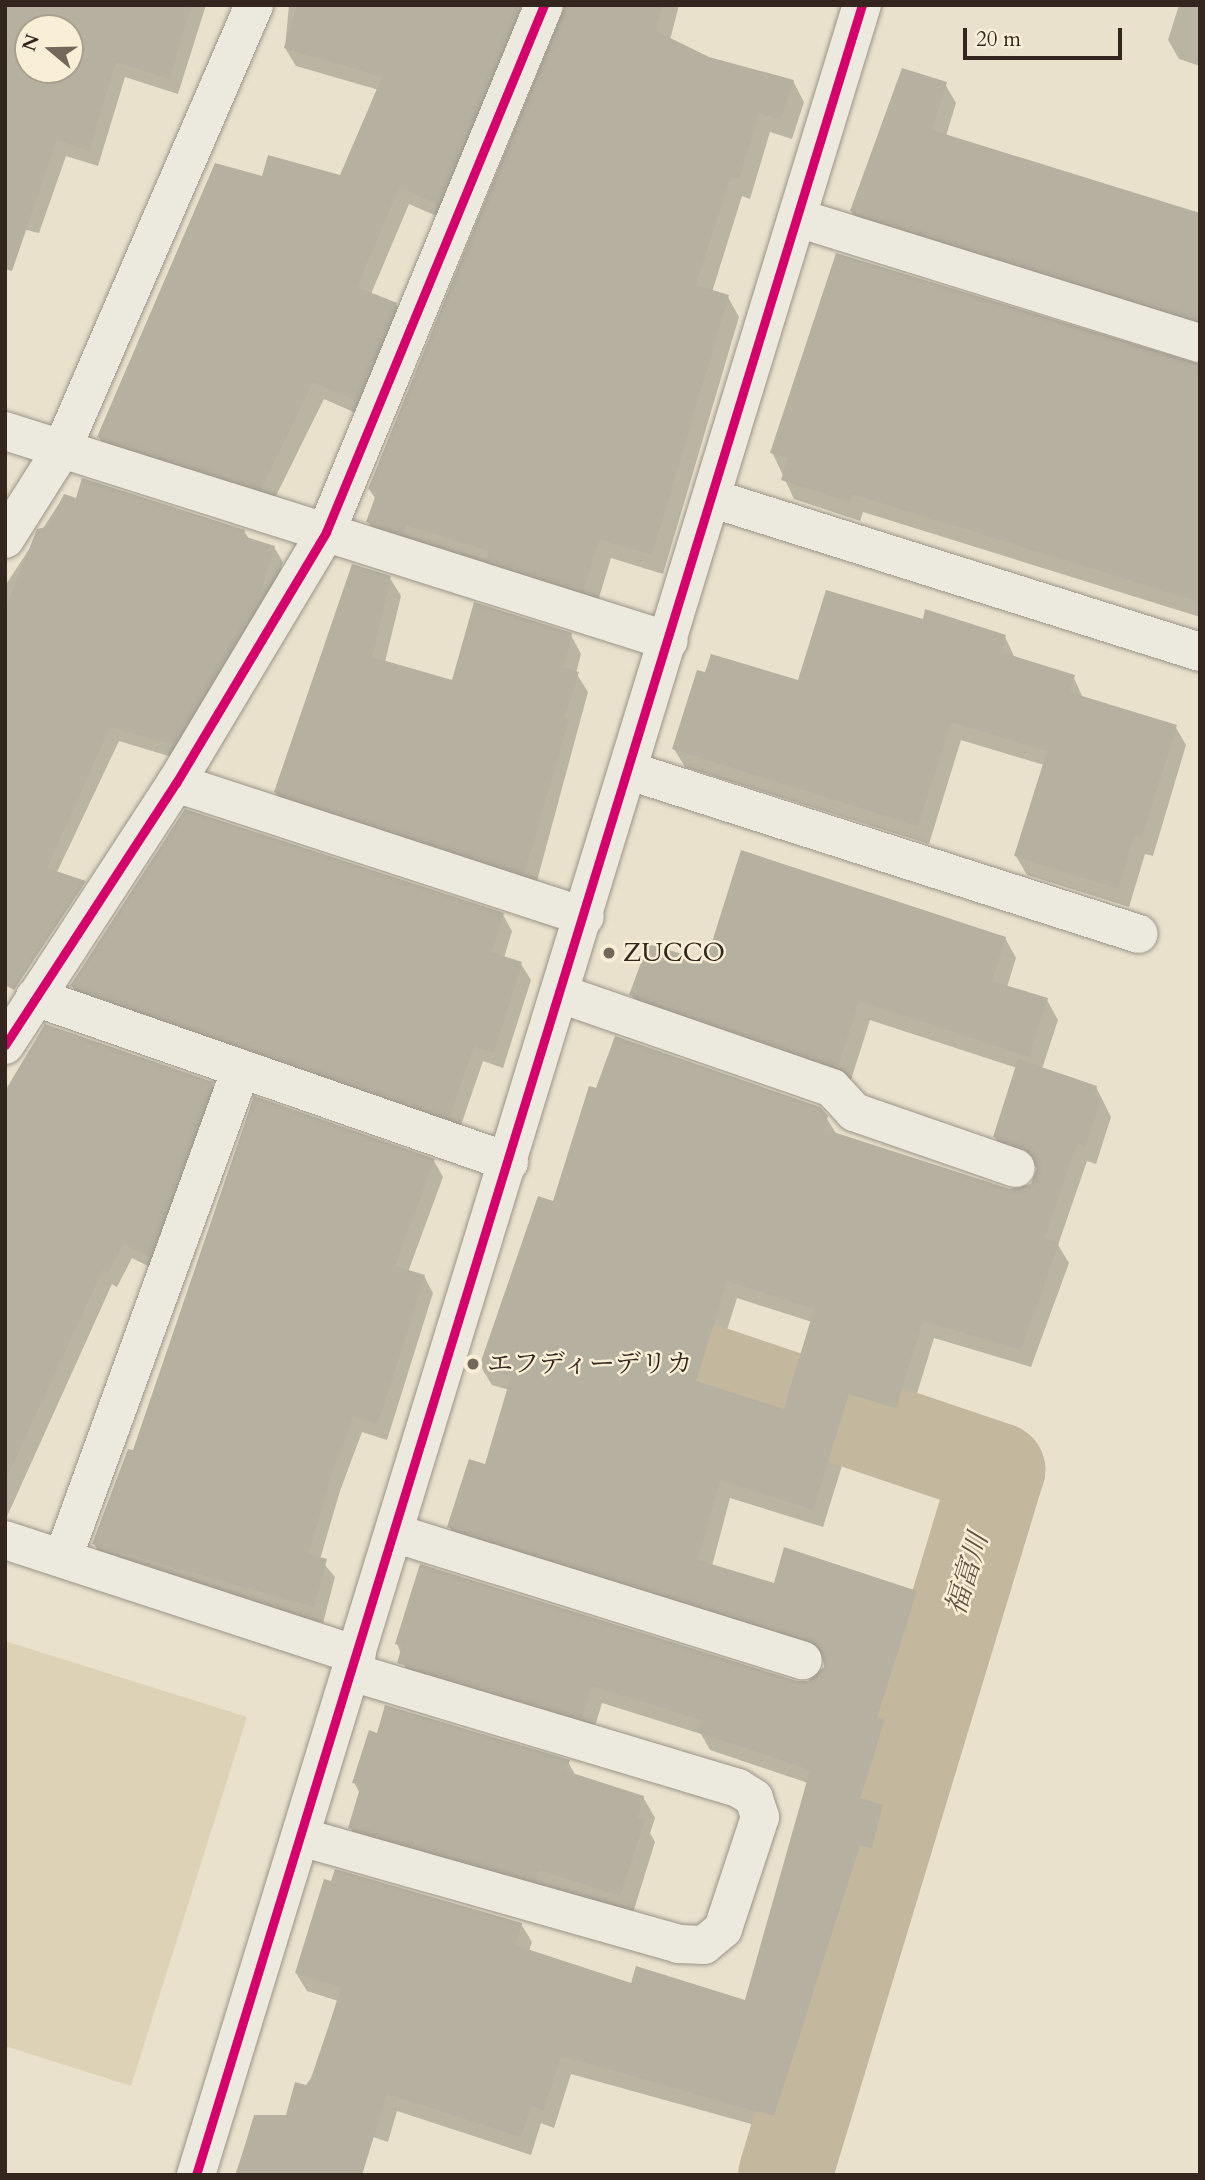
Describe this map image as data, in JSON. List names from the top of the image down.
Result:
{
  "water": ["福富川"],
  "places": ["ZUCCO", "エフディーデリカ"],
  "scale_bar": "20 m",
  "north": "left"
}
